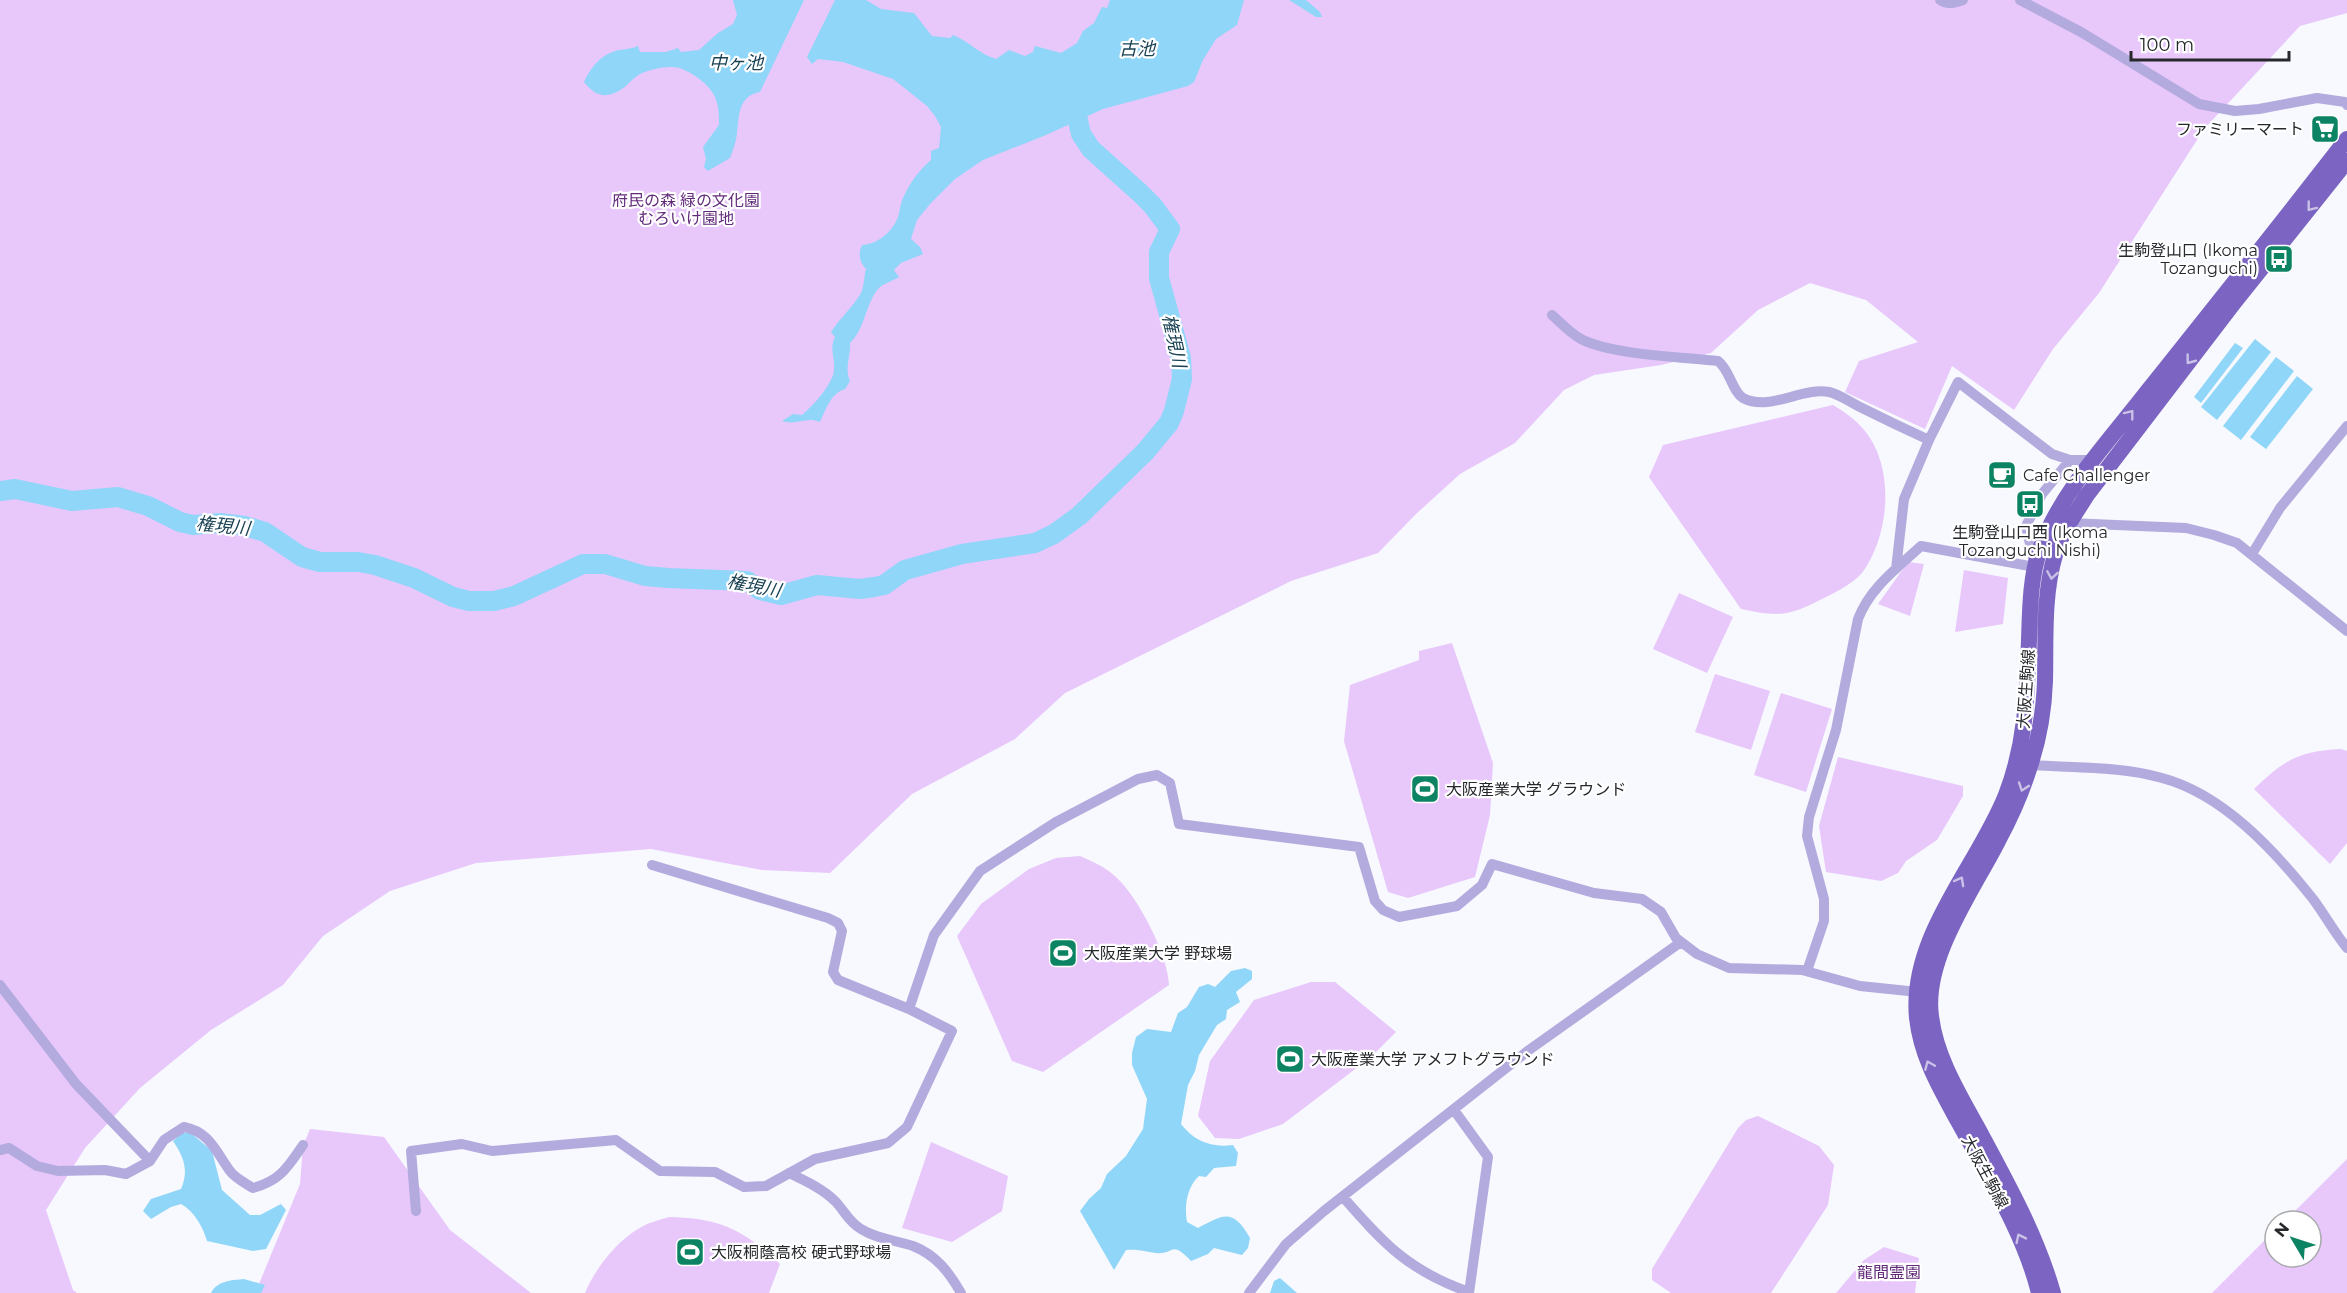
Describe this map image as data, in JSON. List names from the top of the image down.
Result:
{
  "streets": {
    "main road": ["大阪生駒線"]
  },
  "water": ["古池", "中ヶ池", "権現川"],
  "parks": ["府民の森 緑の文化園 むろいけ園地", "龍間霊園"],
  "places": {
    "supermarket": ["ファミリーマート"],
    "bus stop": ["生駒登山口 (Ikoma Tozanguchi)", "生駒登山口西 (Ikoma Tozanguchi Nishi)"],
    "cafe": ["Cafe Challenger"],
    "sports": [
      "大阪産業大学 グラウンド",
      "大阪産業大学 野球場",
      "大阪産業大学 アメフトグラウンド",
      "大阪桐蔭高校 硬式野球場"
    ]
  },
  "scale_bar": "100 m",
  "north": "top left"
}
